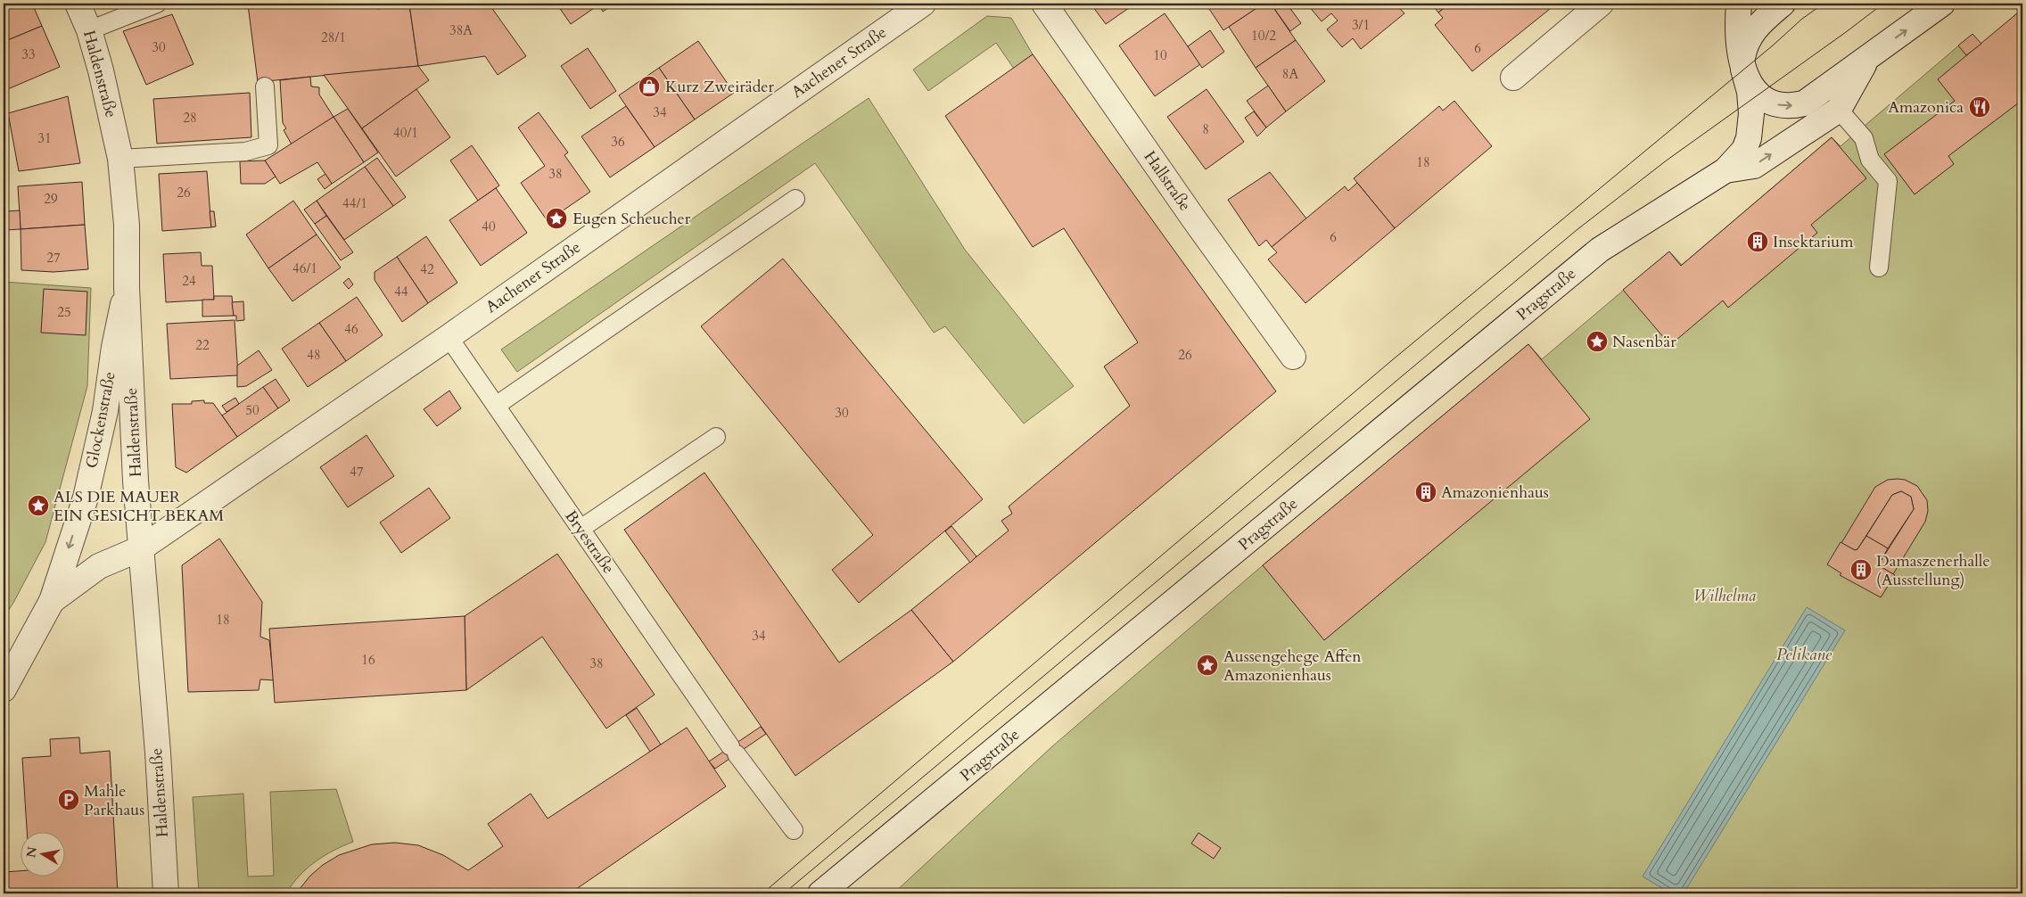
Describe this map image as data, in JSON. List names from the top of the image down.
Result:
{
  "streets": {
    "street": [
      "Aachener Straße",
      "Haldenstraße",
      "Hallstraße",
      "Pragstraße",
      "Glockenstraße"
    ],
    "lane": ["Bryestraße"]
  },
  "crossings": [
    ["Aachener Straße", "Haldenstraße"],
    ["Aachener Straße", "Glockenstraße"],
    ["Aachener Straße", "Bryestraße"],
    ["Haldenstraße", "Glockenstraße"]
  ],
  "one_way": ["Glockenstraße"],
  "water": ["Pelikane"],
  "parks": ["Wilhelma"],
  "places": {
    "shop": ["Kurz Zweiräder"],
    "restaurant": ["Amazonica"],
    "place": [
      "Eugen Scheucher",
      "Nasenbär",
      "ALS DIE MAUER EIN GESICHT BEKAM",
      "Aussengehege Affen Amazonienhaus"
    ],
    "building": ["Insektarium", "Amazonienhaus", "Damaszenerhalle (Ausstellung)"],
    "parking": ["Mahle Parkhaus"]
  },
  "house_numbers": [
    "3/1",
    "38A",
    "10/2",
    "28/1",
    "30",
    "6",
    "33",
    "10",
    "8A",
    "34",
    "28",
    "8",
    "40/1",
    "31",
    "36",
    "18",
    "38",
    "26",
    "29",
    "44/1",
    "40",
    "6",
    "27",
    "46/1",
    "42",
    "24",
    "44",
    "25",
    "46",
    "22",
    "48",
    "26",
    "50",
    "30",
    "47",
    "18",
    "34",
    "16",
    "38"
  ],
  "north": "left"
}
